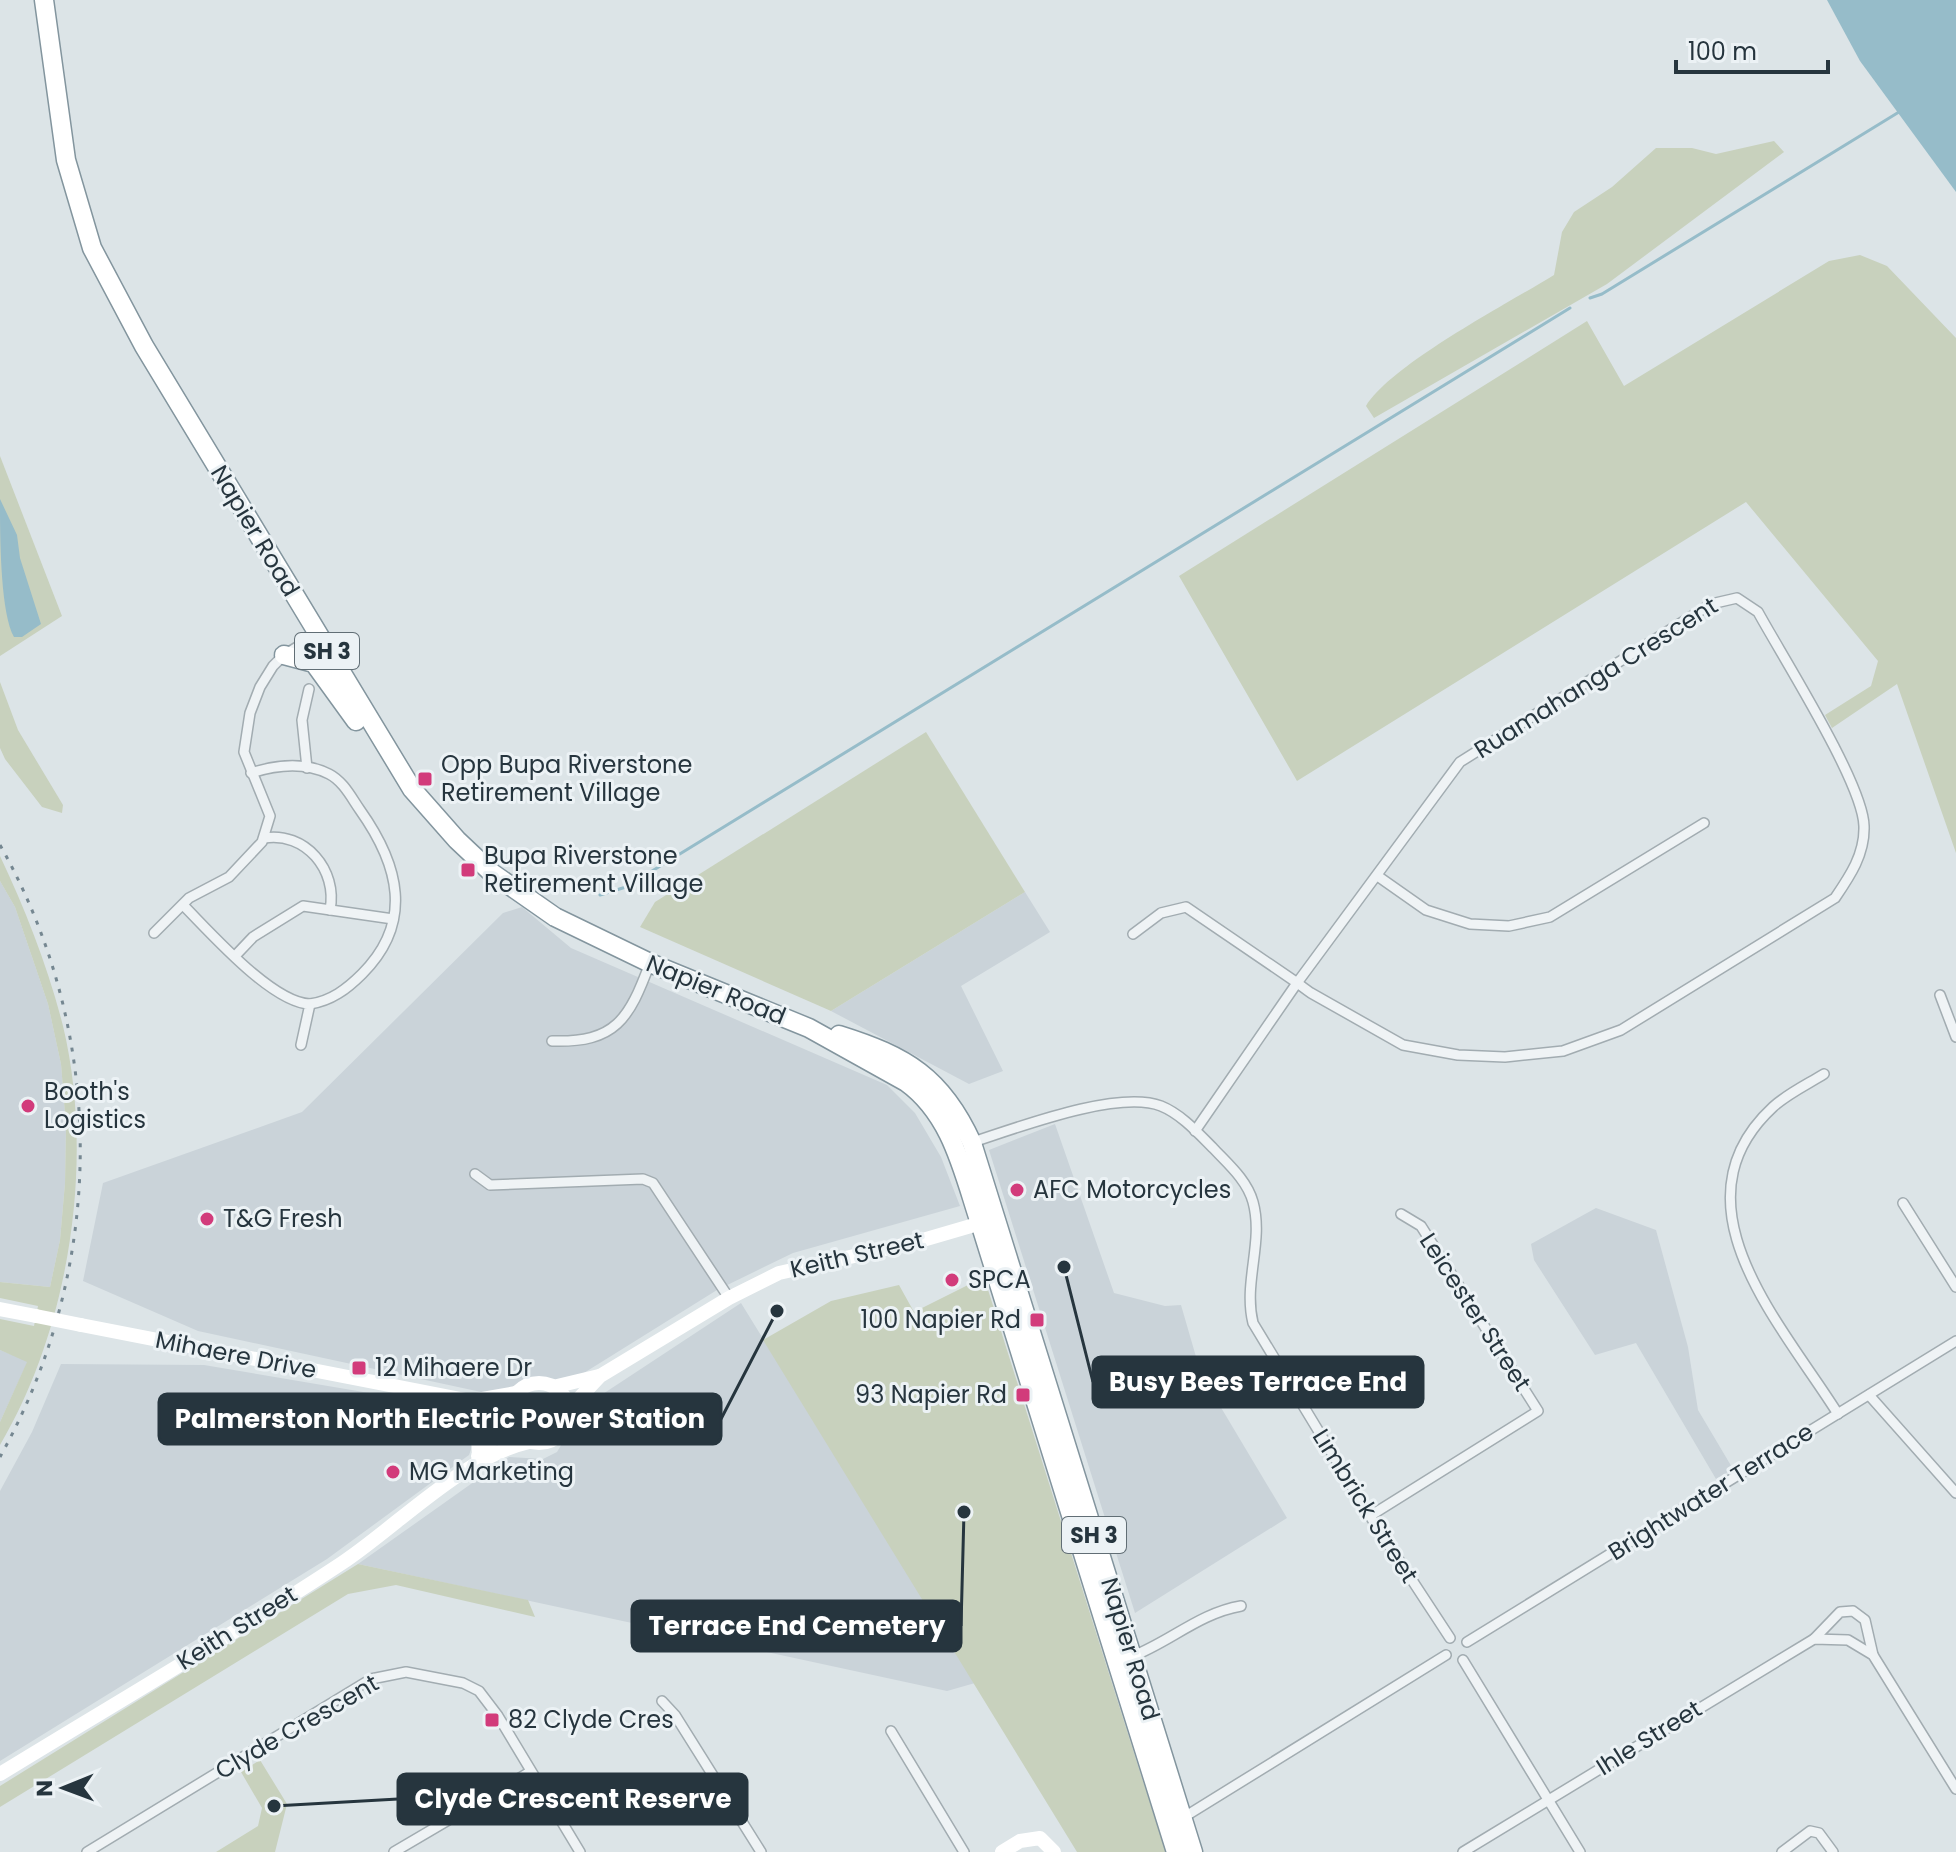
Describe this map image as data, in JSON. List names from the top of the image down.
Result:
{
  "streets": {
    "highway": ["Napier Road", "SH 3"],
    "main road": ["Keith Street", "Mihaere Drive"],
    "street": [
      "Ruamahanga Crescent",
      "Leicester Street",
      "Brightwater Terrace",
      "Limbrick Street",
      "Clyde Crescent",
      "Ihle Street"
    ]
  },
  "crossings": [
    ["Napier Road", "Keith Street"],
    ["Napier Road", "Limbrick Street"],
    ["Ruamahanga Crescent", "Limbrick Street"],
    ["Keith Street", "Mihaere Drive"],
    ["Leicester Street", "Limbrick Street"],
    ["Brightwater Terrace", "Limbrick Street"]
  ],
  "places": {
    "transit": [
      "Opp Bupa Riverstone Retirement Village",
      "Bupa Riverstone Retirement Village",
      "100 Napier Rd",
      "12 Mihaere Dr",
      "93 Napier Rd",
      "82 Clyde Cres"
    ],
    "other": [
      "Booth's Logistics",
      "AFC Motorcycles",
      "T&G Fresh",
      "Busy Bees Terrace End",
      "SPCA",
      "Palmerston North Electric Power Station",
      "MG Marketing",
      "Terrace End Cemetery",
      "Clyde Crescent Reserve"
    ]
  },
  "scale_bar": "100 m",
  "north": "left"
}
